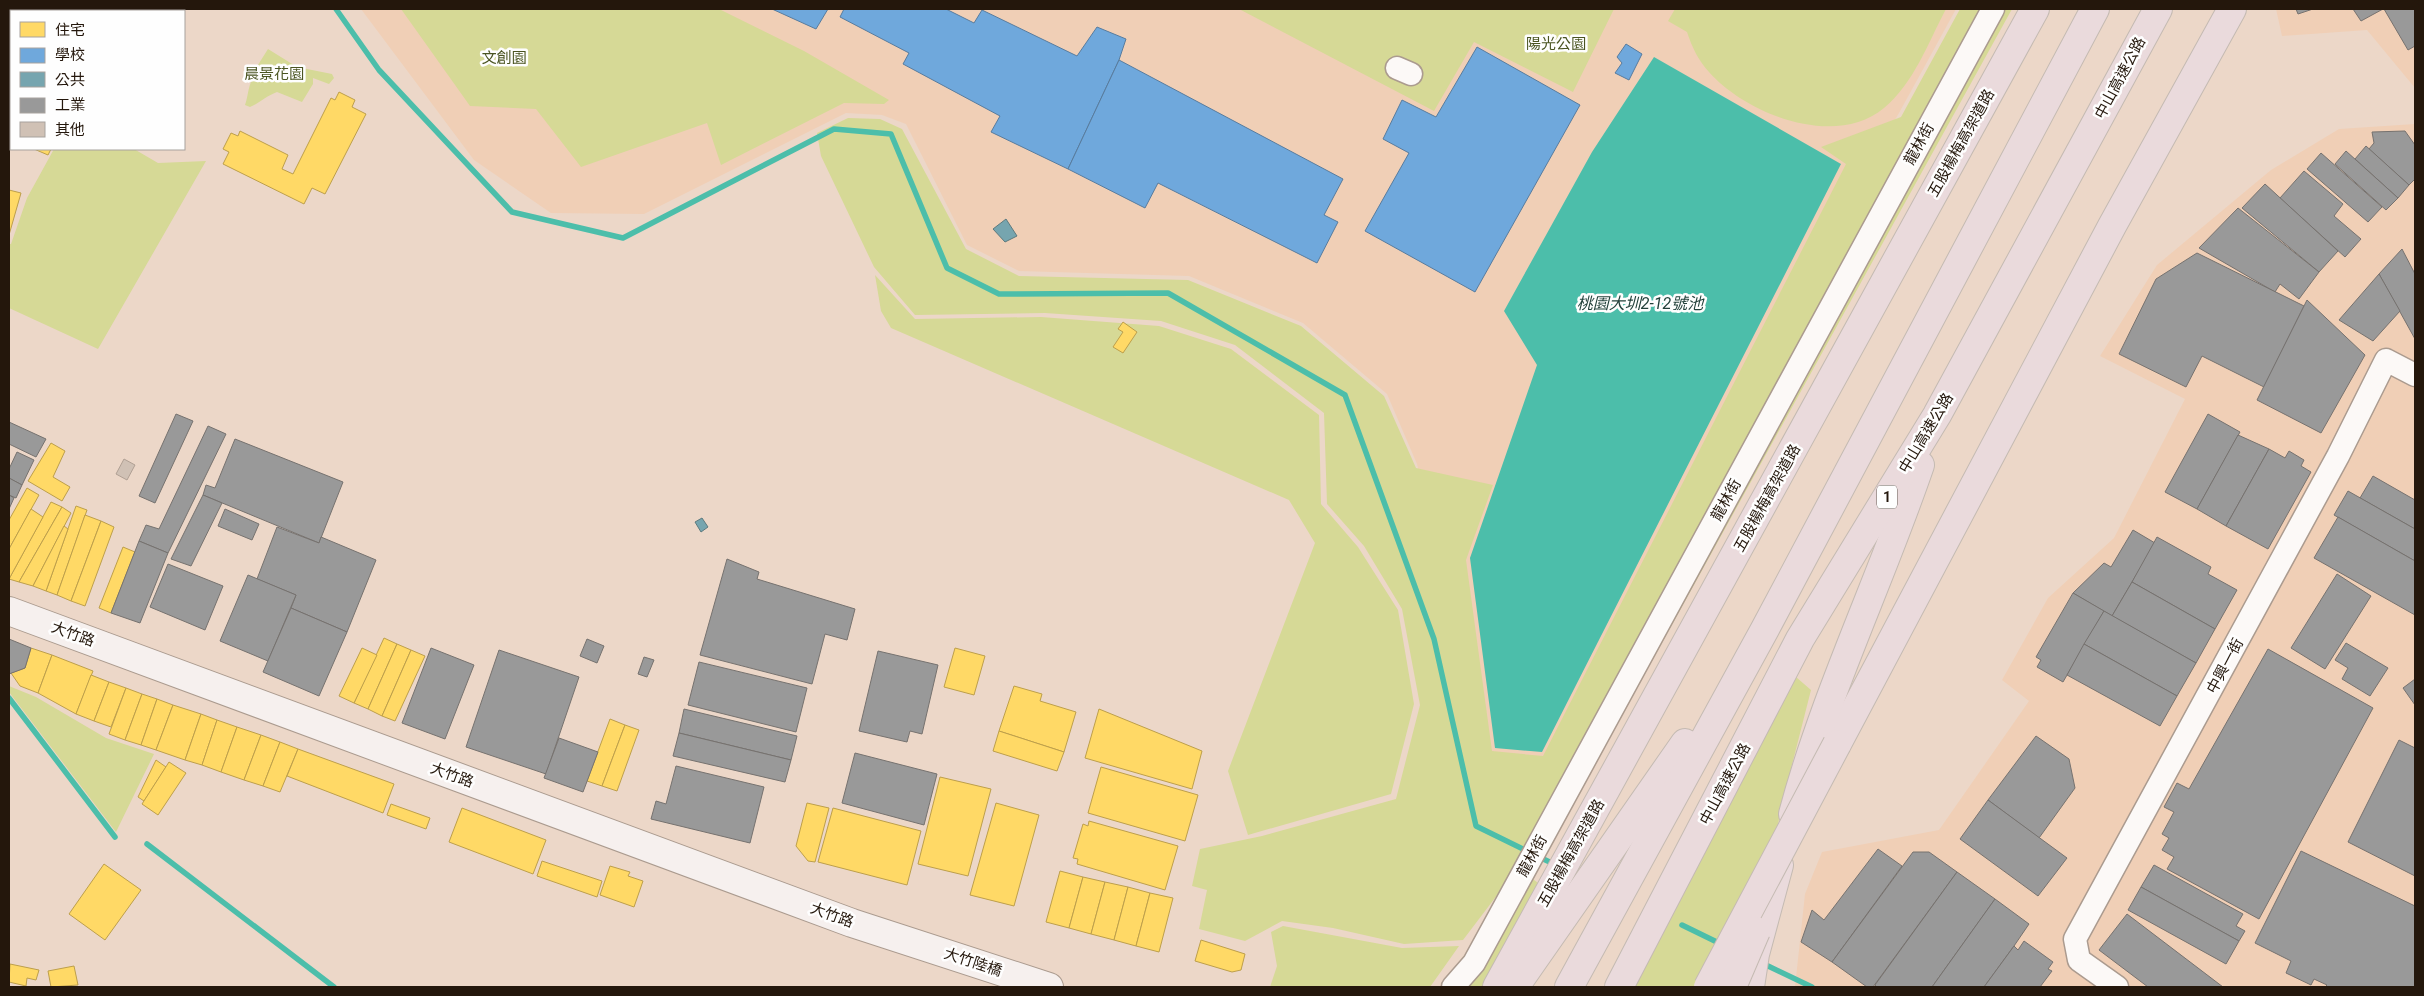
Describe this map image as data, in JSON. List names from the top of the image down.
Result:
{
  "streets": {
    "highway": ["中山高速公路", "五股楊梅高架道路", "1"],
    "main road": ["大竹路", "大竹陸橋"],
    "street": ["龍林街", "中興一街"]
  },
  "crossings": [
    ["大竹路", "大竹陸橋"]
  ],
  "water": ["桃園大圳2-12號池"],
  "parks": ["陽光公園", "文創園", "晨景花園"],
  "legend": [
    "住宅",
    "學校",
    "公共",
    "工業",
    "其他"
  ]
}
